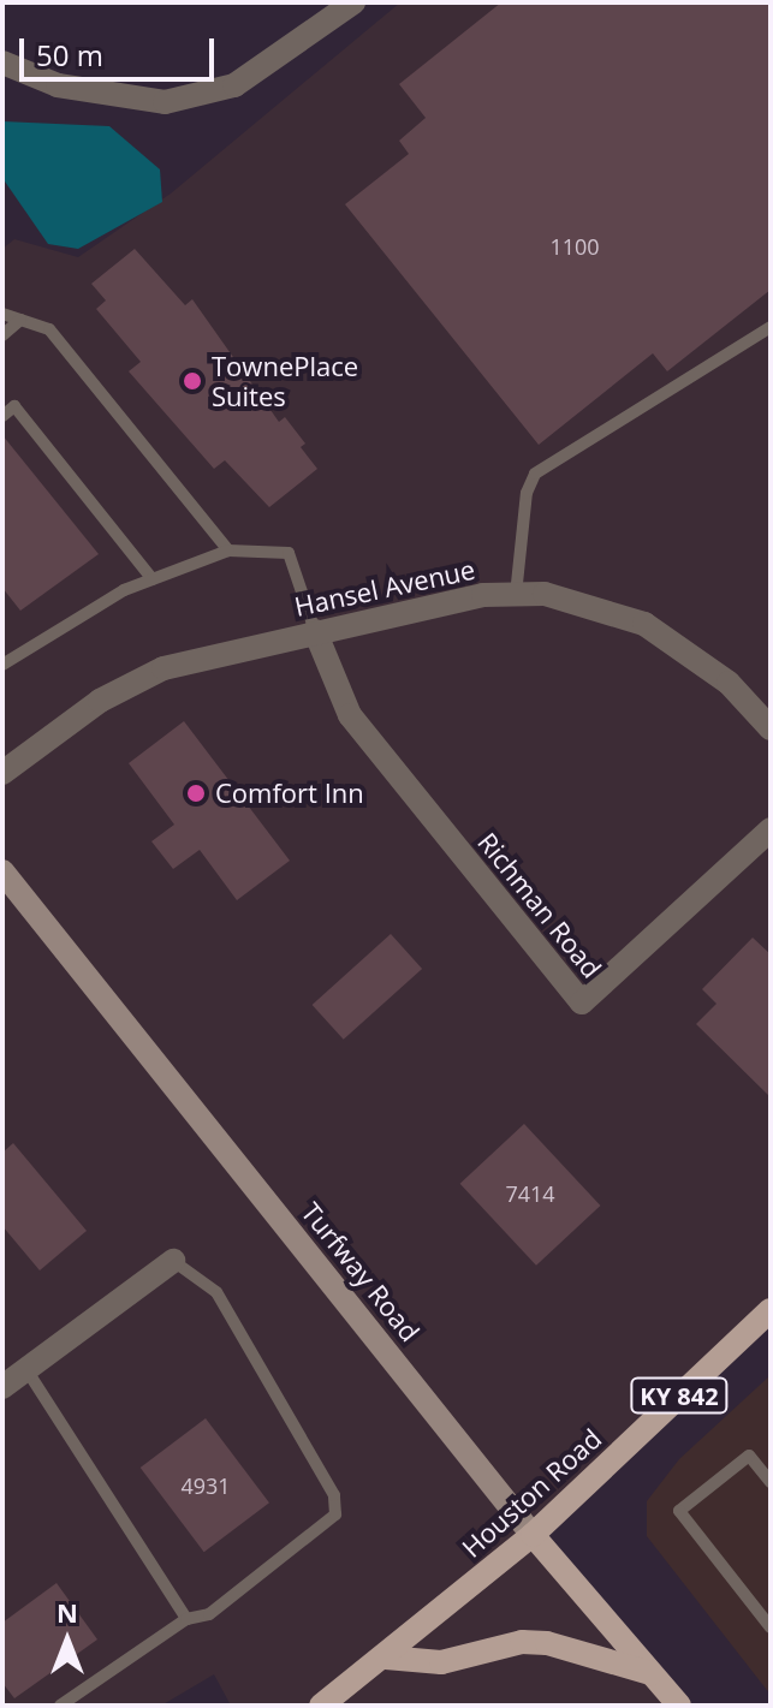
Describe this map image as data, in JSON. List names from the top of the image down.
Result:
{
  "streets": {
    "main road": ["Turfway Road", "KY 842", "Houston Road"],
    "street": ["Hansel Avenue", "Richman Road"]
  },
  "crossings": [
    ["Hansel Avenue", "Richman Road"],
    ["Turfway Road", "Houston Road"]
  ],
  "places": ["TownePlace Suites", "Comfort Inn"],
  "house_numbers": ["1100", "7414", "4931"],
  "scale_bar": "50 m",
  "north": "top"
}
